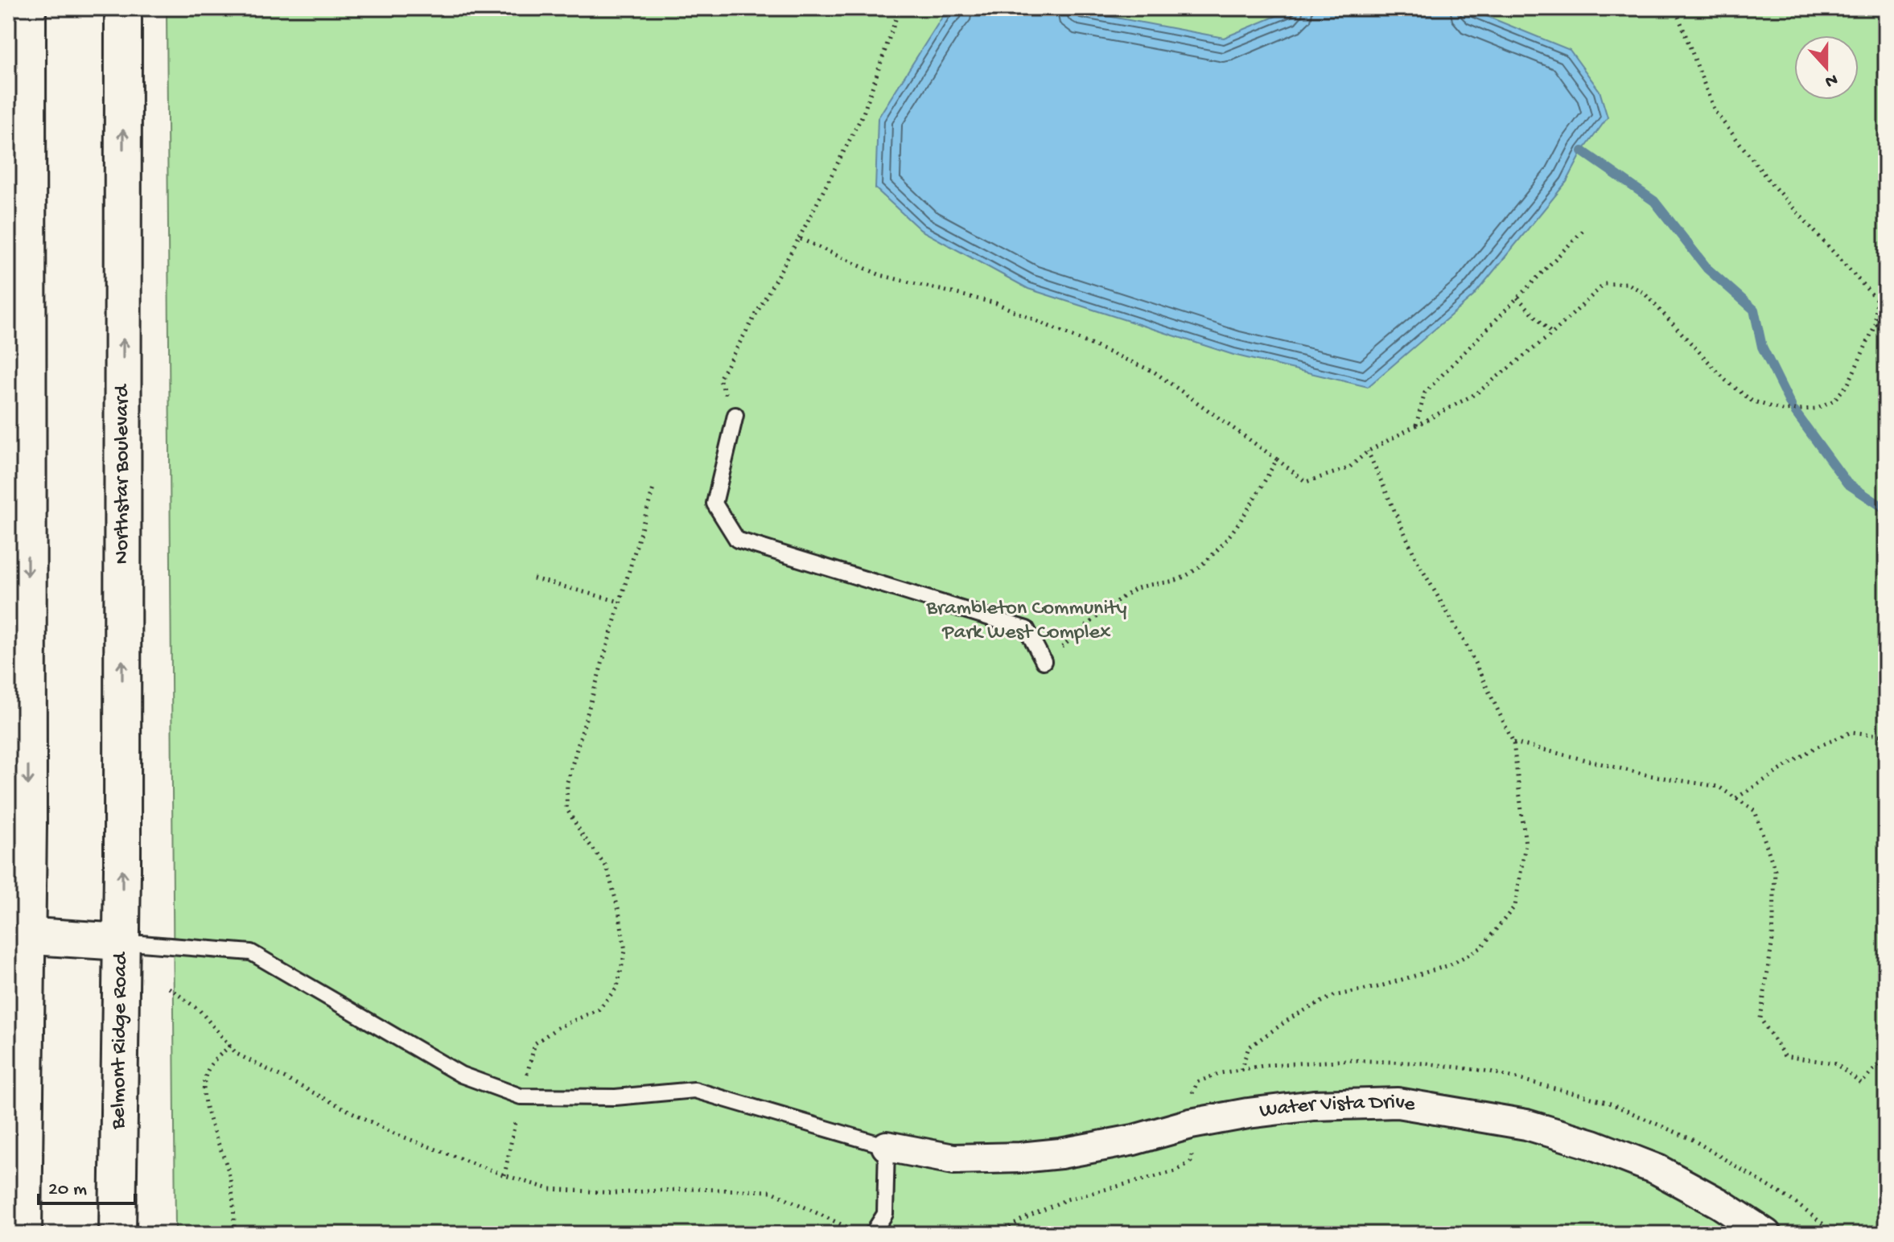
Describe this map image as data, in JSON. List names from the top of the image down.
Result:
{
  "streets": {
    "main road": ["Northstar Boulevard", "Belmont Ridge Road"],
    "street": ["Water Vista Drive"]
  },
  "crossings": [
    ["Northstar Boulevard", "Belmont Ridge Road"]
  ],
  "parks": ["Brambleton Community Park West Complex"],
  "scale_bar": "20 m",
  "north": "bottom"
}
